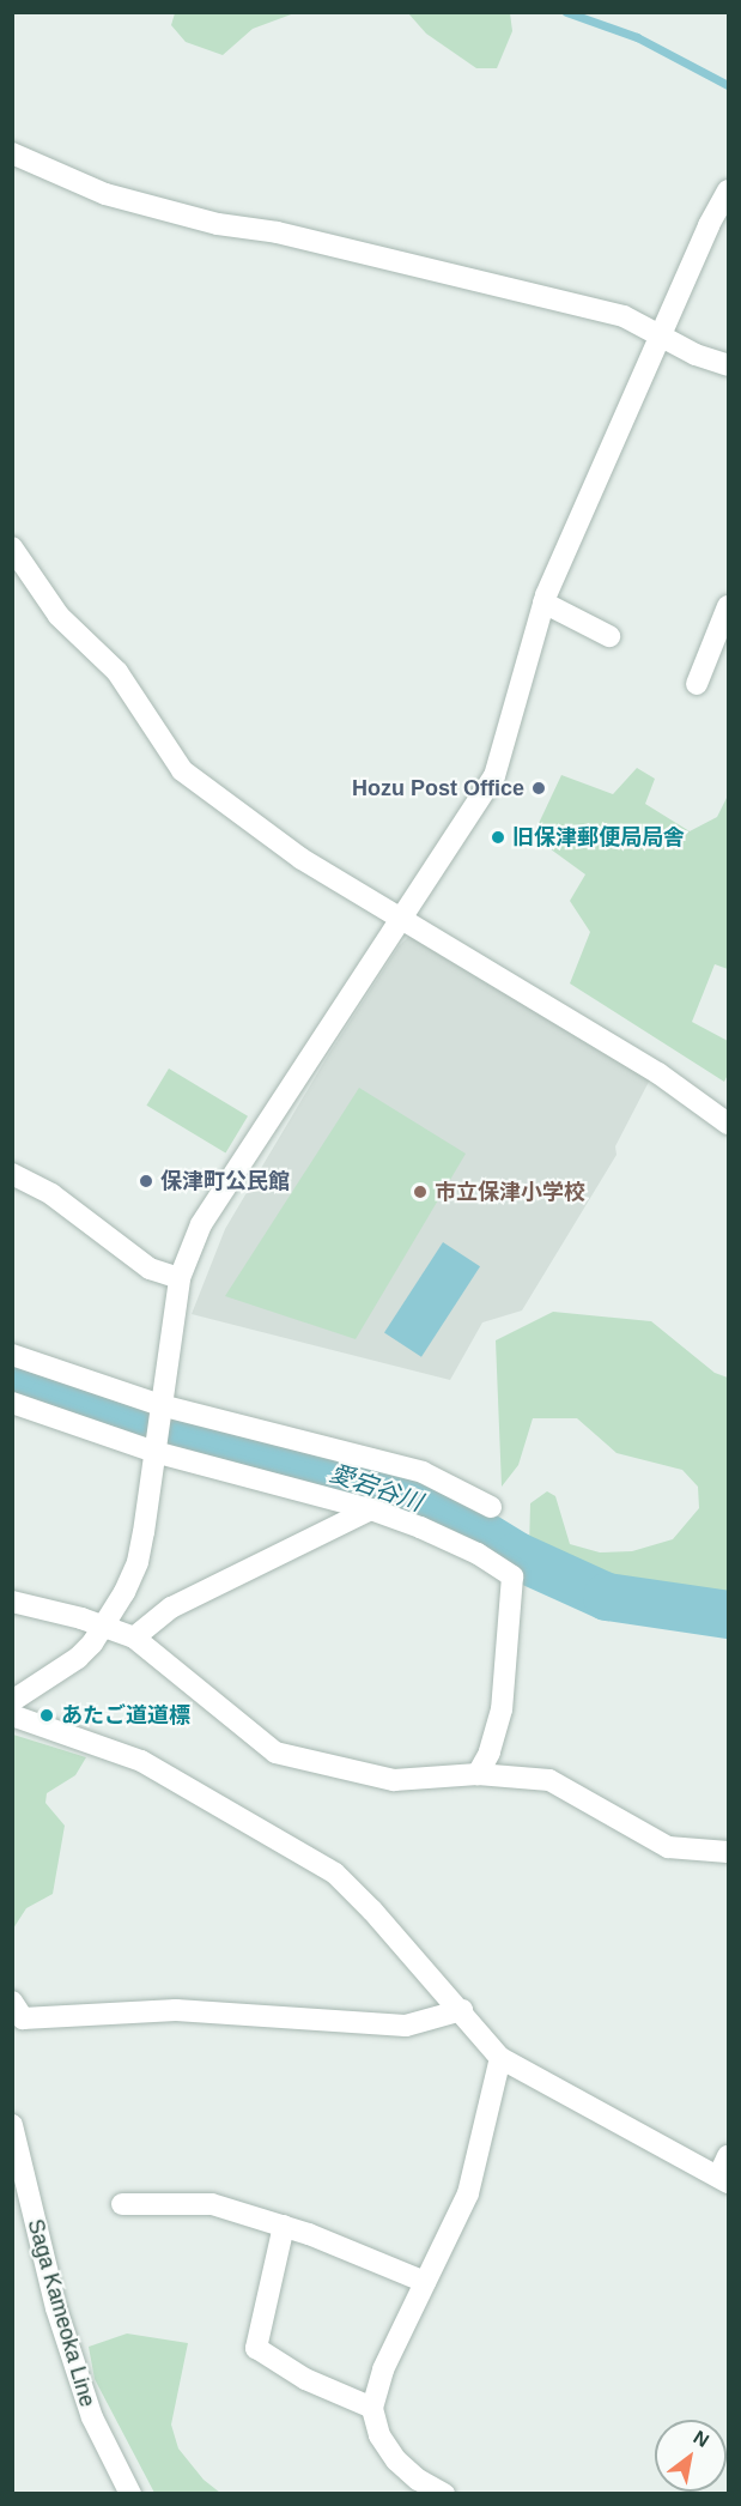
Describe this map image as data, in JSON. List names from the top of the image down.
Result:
{
  "streets": {
    "street": ["Saga Kameoka Line"]
  },
  "water": ["愛宕谷川"],
  "places": [
    "Hozu Post Office",
    "旧保津郵便局局舎",
    "保津町公民館",
    "市立保津小学校",
    "あたご道道標"
  ],
  "north": "top right"
}
